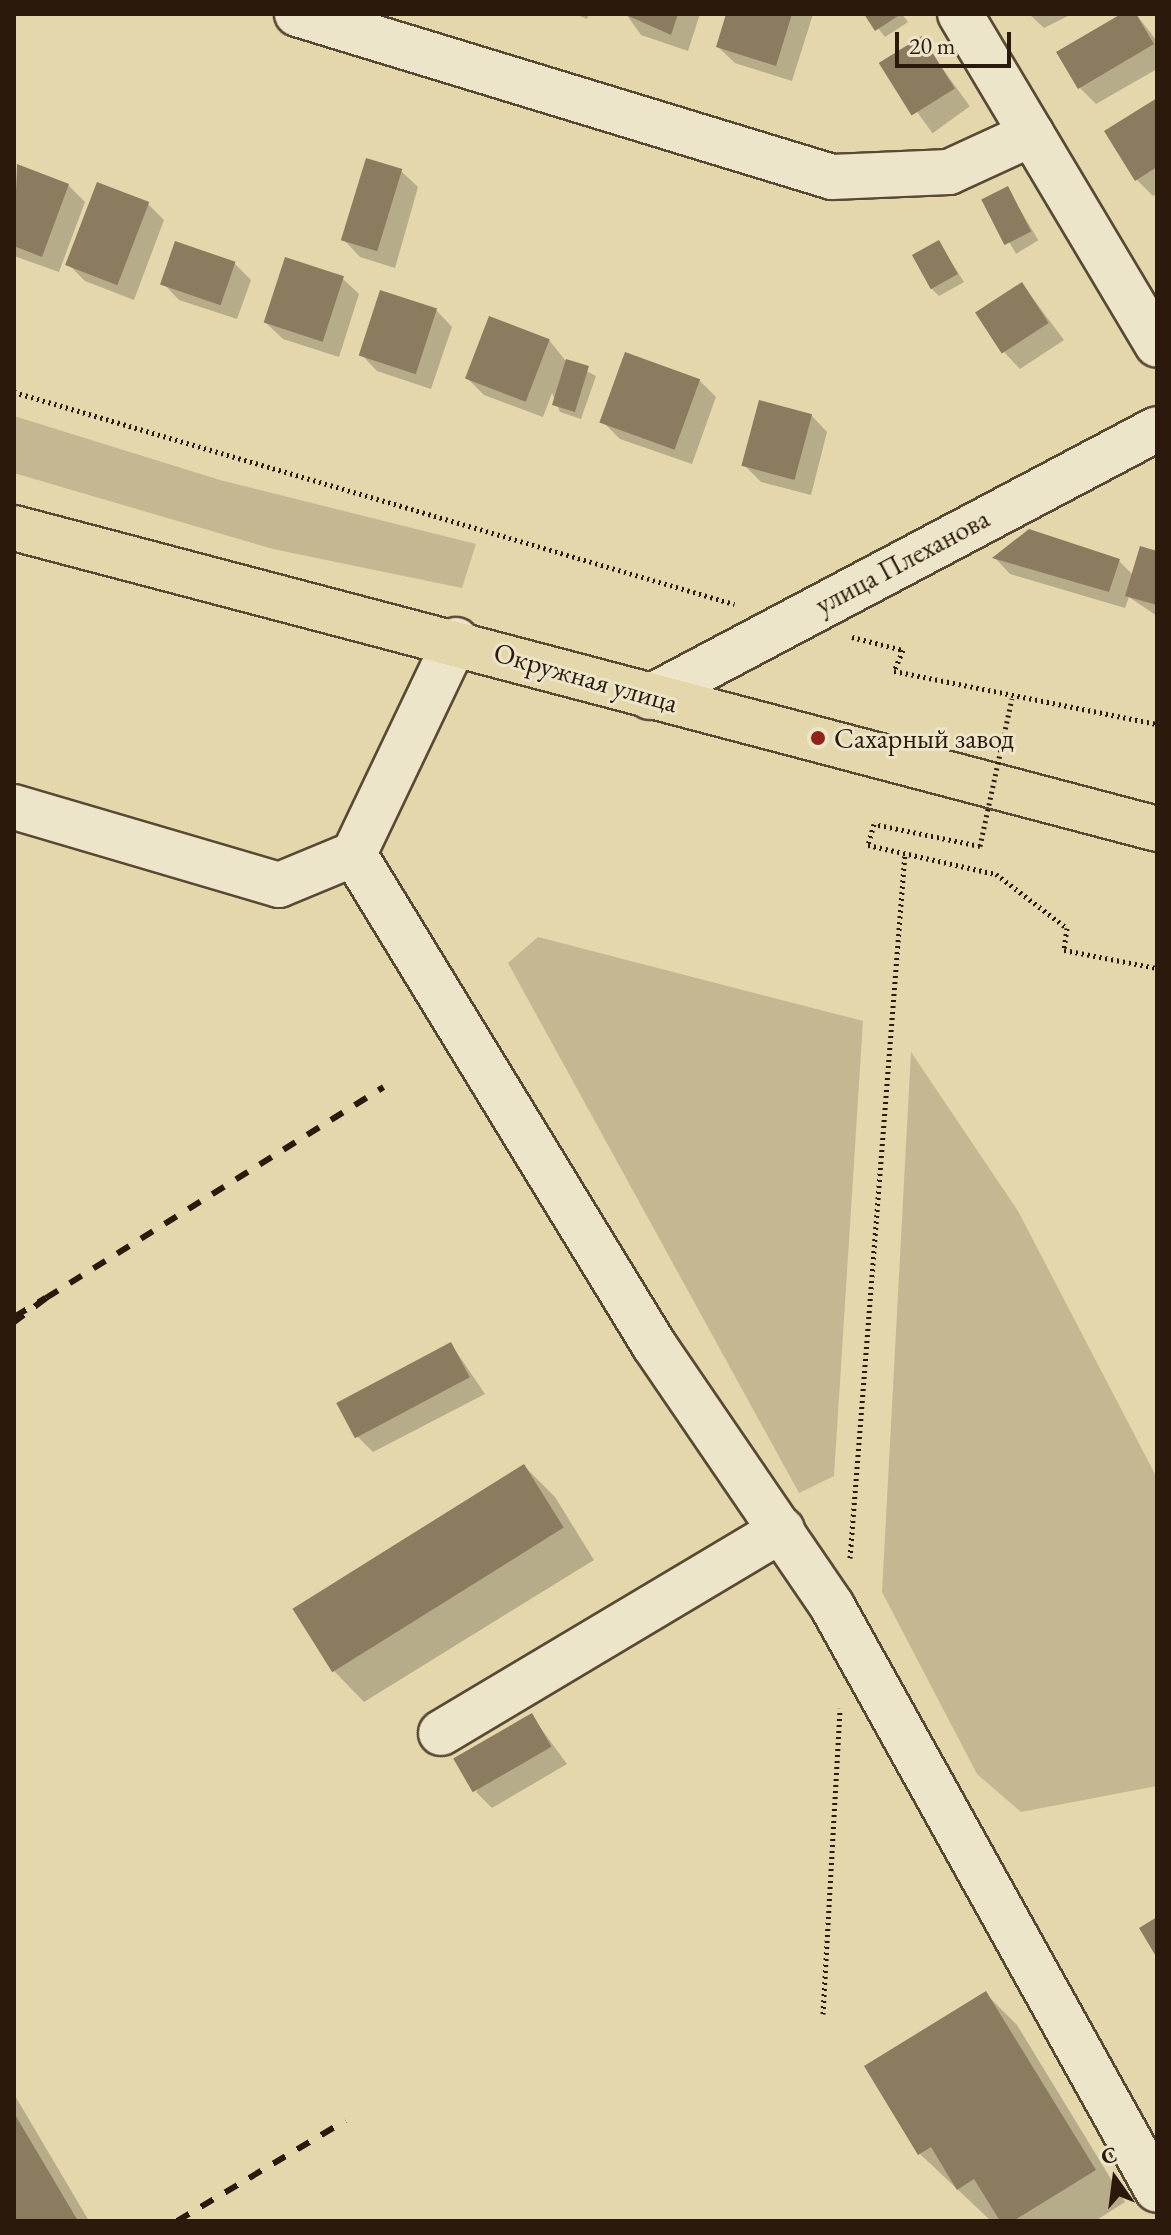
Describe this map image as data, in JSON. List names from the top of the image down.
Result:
{
  "streets": {
    "highway": ["Окружная улица"],
    "street": ["улица Плеханова"]
  },
  "crossings": [
    ["улица Плеханова", "Окружная улица"]
  ],
  "places": ["Сахарный завод"],
  "scale_bar": "20 m",
  "north": "top"
}
